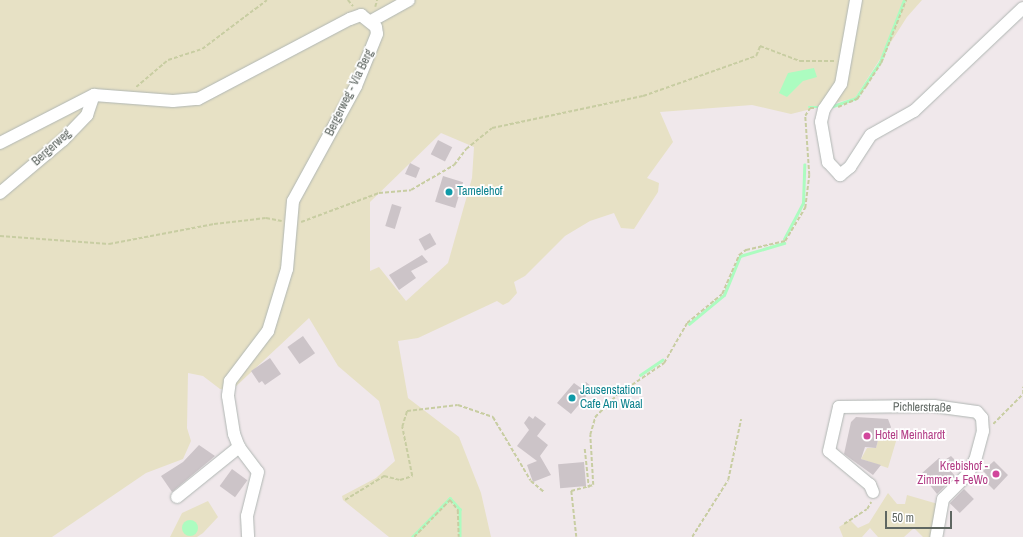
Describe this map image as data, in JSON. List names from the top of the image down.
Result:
{
  "streets": {
    "street": ["Bergerweg - Via Berg", "Bergerweg", "Pichlerstraße"]
  },
  "places": [
    "Tamelehof",
    "Jausenstation Cafe Am Waal",
    "Hotel Meinhardt",
    "Krebishof - Zimmer + FeWo"
  ],
  "scale_bar": "50 m"
}
